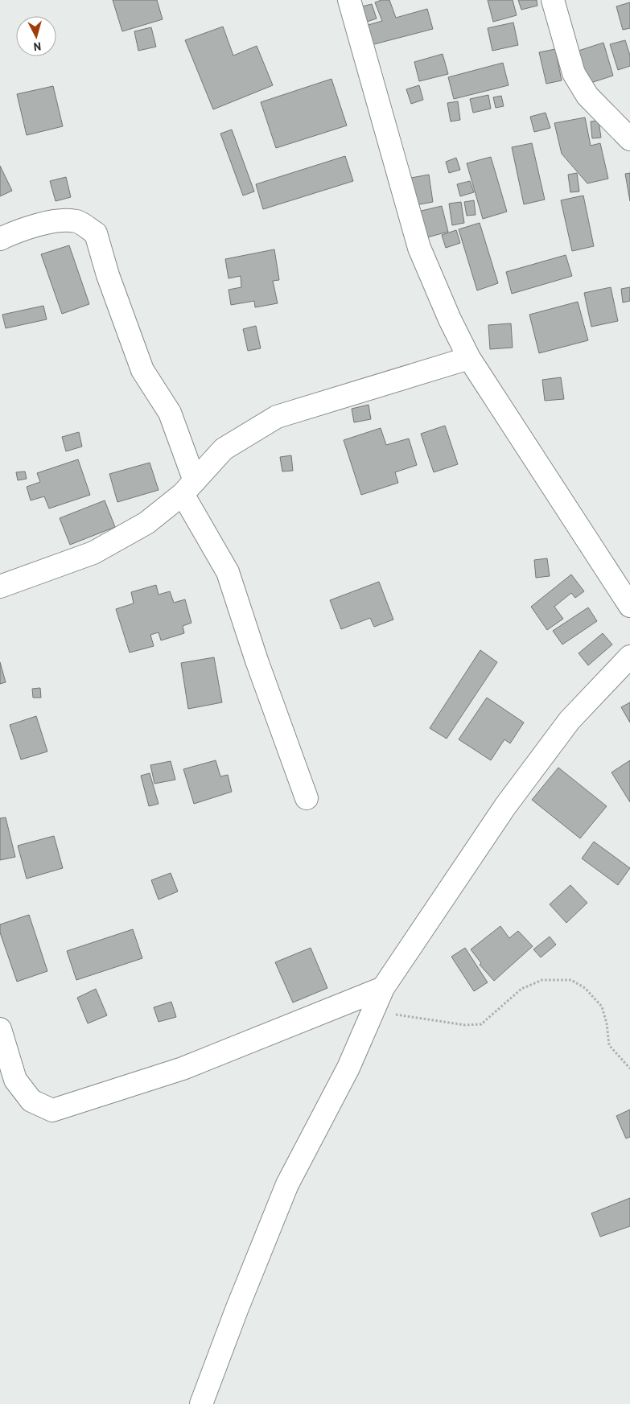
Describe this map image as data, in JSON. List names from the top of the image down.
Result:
{
  "north": "bottom"
}
